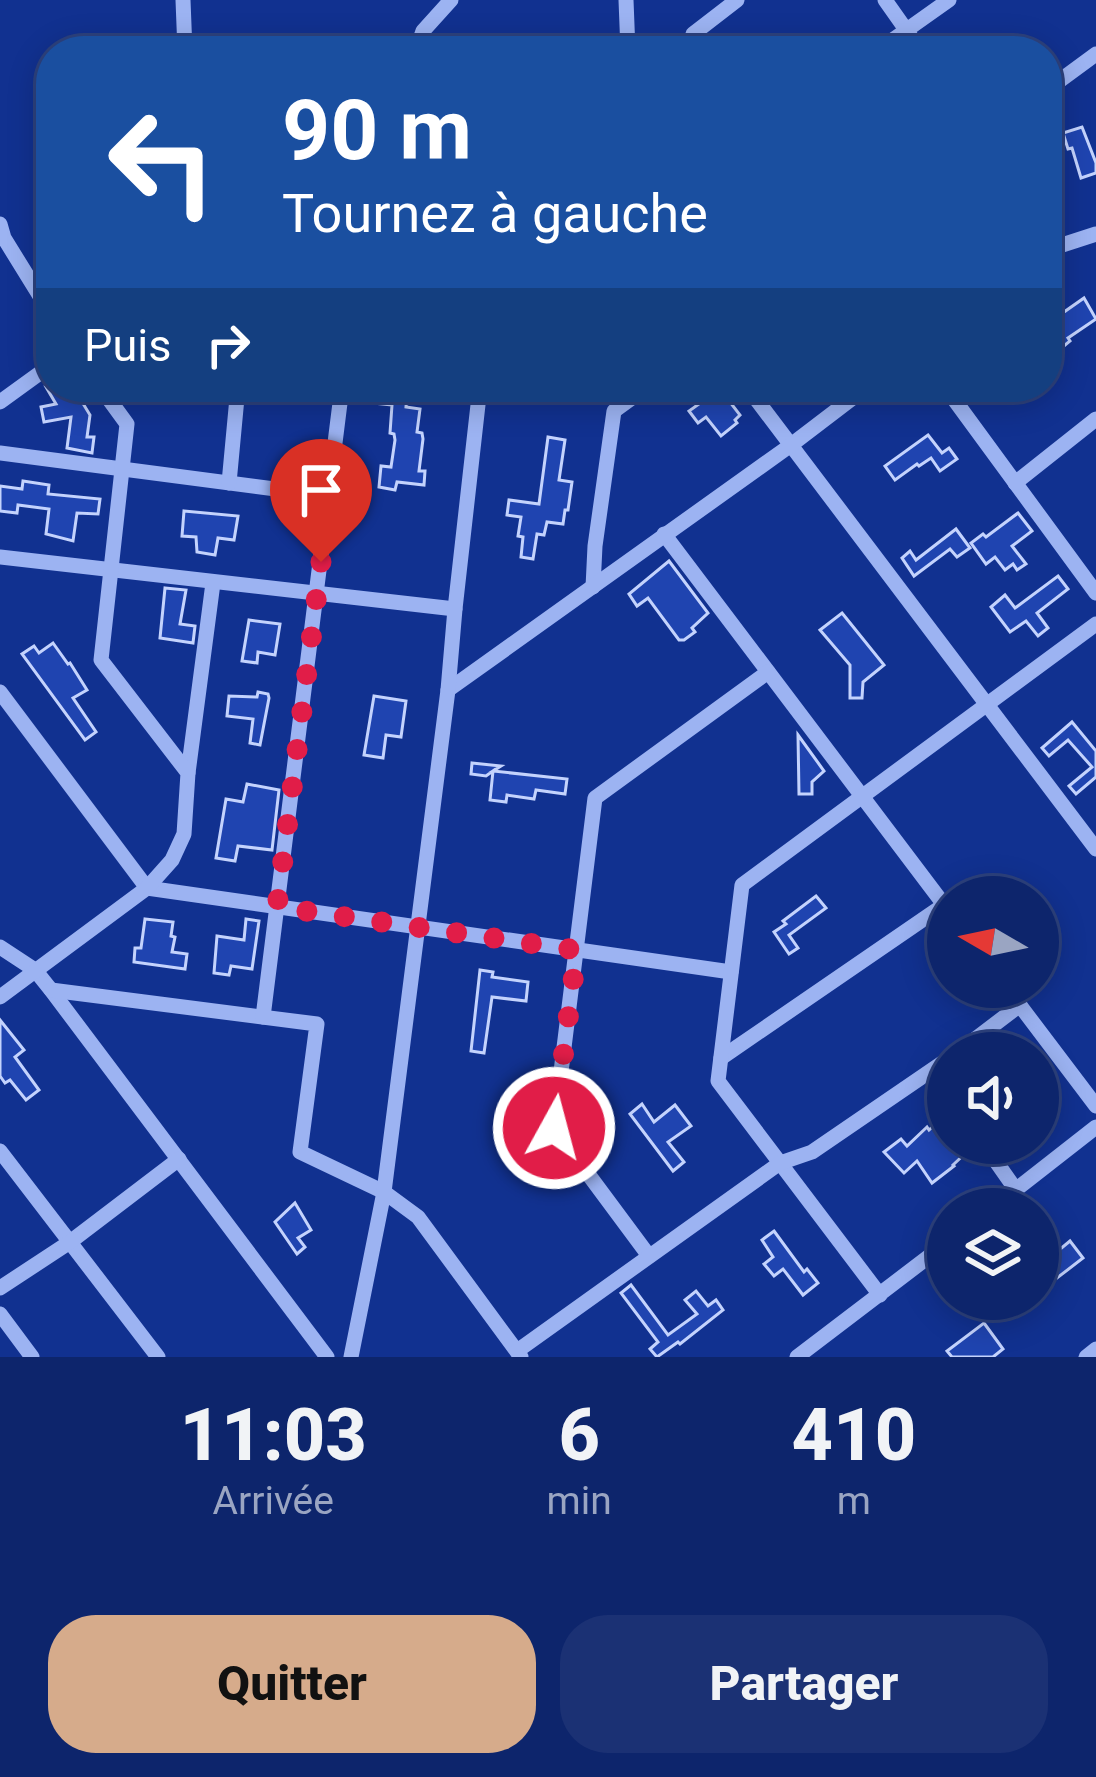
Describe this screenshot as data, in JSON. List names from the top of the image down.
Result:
{
  "north": "left",
  "page": {
    "turn": ["90 m", "Tournez à gauche"],
    "then": "Puis",
    "eta": [
      "11:03",
      "Arrivée",
      "6",
      "min",
      "410",
      "m"
    ],
    "buttons": ["Quitter", "Partager"]
  }
}
